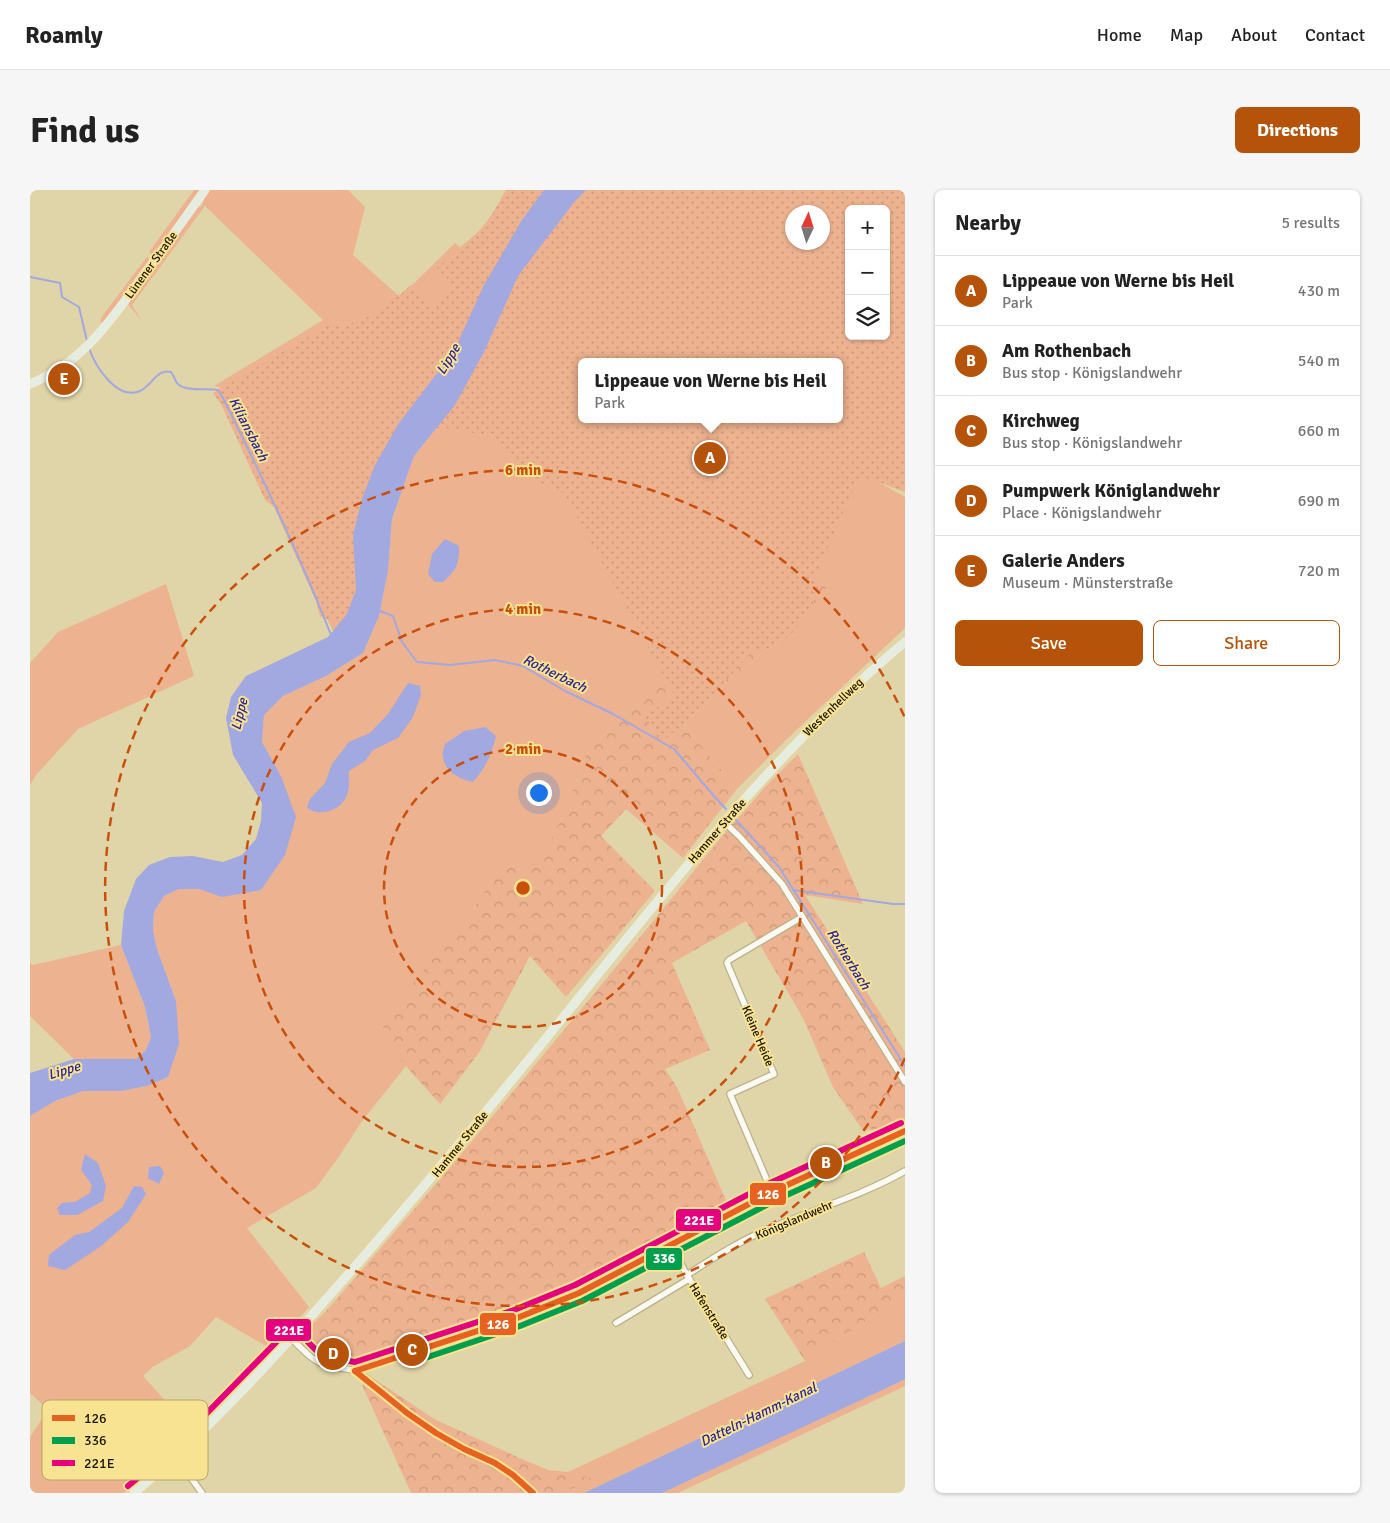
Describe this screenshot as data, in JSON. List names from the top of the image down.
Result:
{
  "streets": {
    "main road": ["Lünener Straße", "Westenhellweg", "Hammer Straße"],
    "street": ["Kleine Heide", "Königslandwehr", "Hafenstraße"]
  },
  "crossings": [
    ["Westenhellweg", "Hammer Straße"],
    ["Königslandwehr", "Hafenstraße"]
  ],
  "water": [
    "Lippe",
    "Kiliansbach",
    "Rotherbach",
    "Datteln-Hamm-Kanal"
  ],
  "lines": ["transit line 221E", "transit line 126", "transit line 336"],
  "legend": ["126", "336", "221E"],
  "north": "top",
  "page": {
    "header": "Roamly",
    "nav": [
      "Home",
      "Map",
      "About",
      "Contact"
    ],
    "buttons": [
      "Directions",
      ["Save", "Share"]
    ],
    "title": "Find us",
    "heading": ["Nearby", "5 results"],
    "map_buttons": ["+", "−"],
    "list": [
      {
        "mark": "A",
        "name": "Lippeaue von Werne bis Heil",
        "note": "Park",
        "value": "430 m"
      },
      {
        "mark": "B",
        "name": "Am Rothenbach",
        "note": "Bus stop · Königslandwehr",
        "value": "540 m"
      },
      {
        "mark": "C",
        "name": "Kirchweg",
        "note": "Bus stop · Königslandwehr",
        "value": "660 m"
      },
      {
        "mark": "D",
        "name": "Pumpwerk Königlandwehr",
        "note": "Place · Königslandwehr",
        "value": "690 m"
      },
      {
        "mark": "E",
        "name": "Galerie Anders",
        "note": "Museum · Münsterstraße",
        "value": "720 m"
      }
    ],
    "popup": ["Lippeaue von Werne bis Heil", "Park"],
    "pins": [
      "E",
      "A",
      "B",
      "C",
      "D"
    ]
  },
  "rings": ["6 min", "4 min", "2 min"]
}
